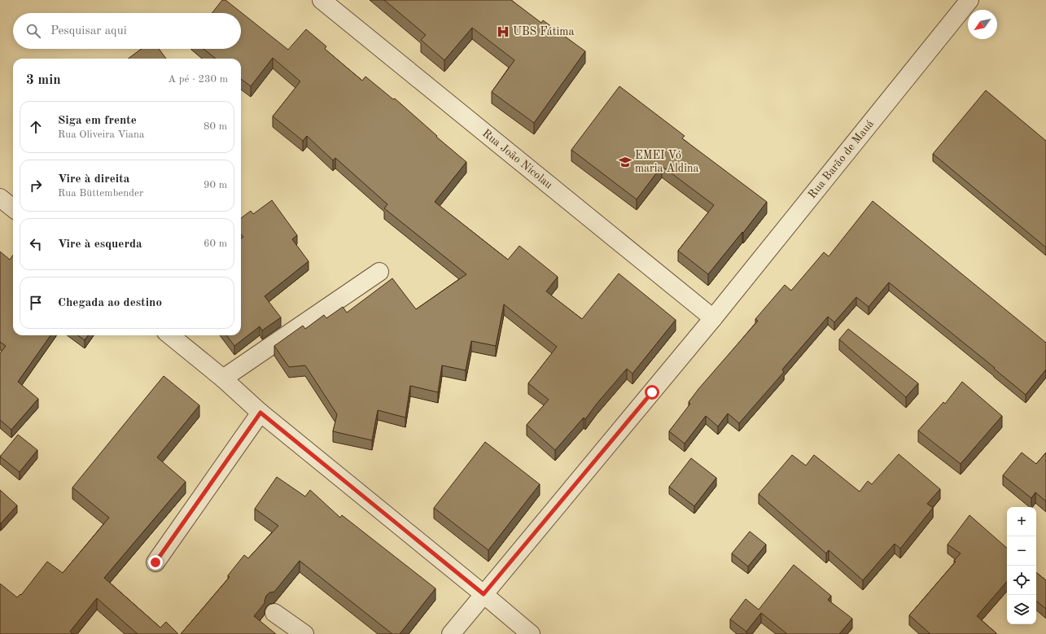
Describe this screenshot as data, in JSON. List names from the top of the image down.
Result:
{
  "streets": {
    "street": ["Rua João Nicolau", "Rua Barão de Mauá"]
  },
  "crossings": [
    ["Rua João Nicolau", "Rua Barão de Mauá"]
  ],
  "places": {
    "hospital": ["UBS Fátima"],
    "school or university": ["EMEI Vó maria Aldina"]
  },
  "north": "bottom left",
  "page": {
    "search": "Pesquisar aqui",
    "heading": ["3 min", "A pé · 230 m"],
    "list": [
      ["Siga em frente", "Rua Oliveira Viana", "80 m"],
      ["Vire à direita", "Rua Büttembender", "90 m"],
      ["Vire à esquerda", "60 m"],
      "Chegada ao destino"
    ],
    "map_buttons": ["+", "−"]
  }
}
